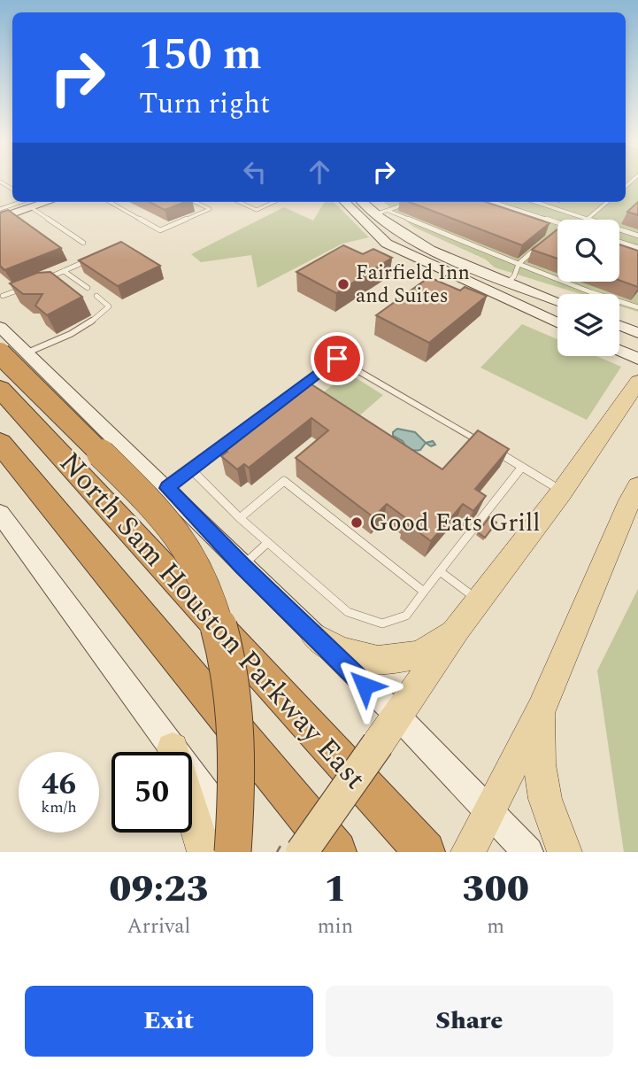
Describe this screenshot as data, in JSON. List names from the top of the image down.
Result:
{
  "streets": {
    "highway": ["North Sam Houston Parkway East"]
  },
  "places": ["Fairfield Inn and Suites", "Good Eats Grill"],
  "page": {
    "turn": ["150 m", "Turn right"],
    "speed": "46 km/h",
    "limit": "50",
    "eta": [
      "09:23",
      "Arrival",
      "1",
      "min",
      "300",
      "m"
    ],
    "buttons": ["Exit", "Share"]
  }
}
